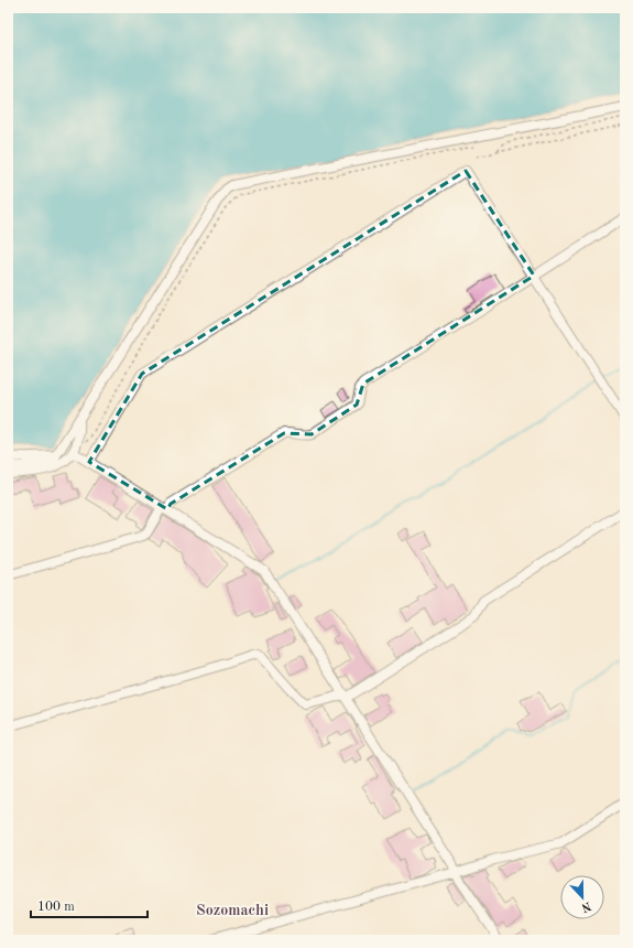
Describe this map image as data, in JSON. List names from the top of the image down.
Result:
{
  "districts": ["Sozomachi"],
  "scale_bar": "100 m",
  "north": "bottom"
}
